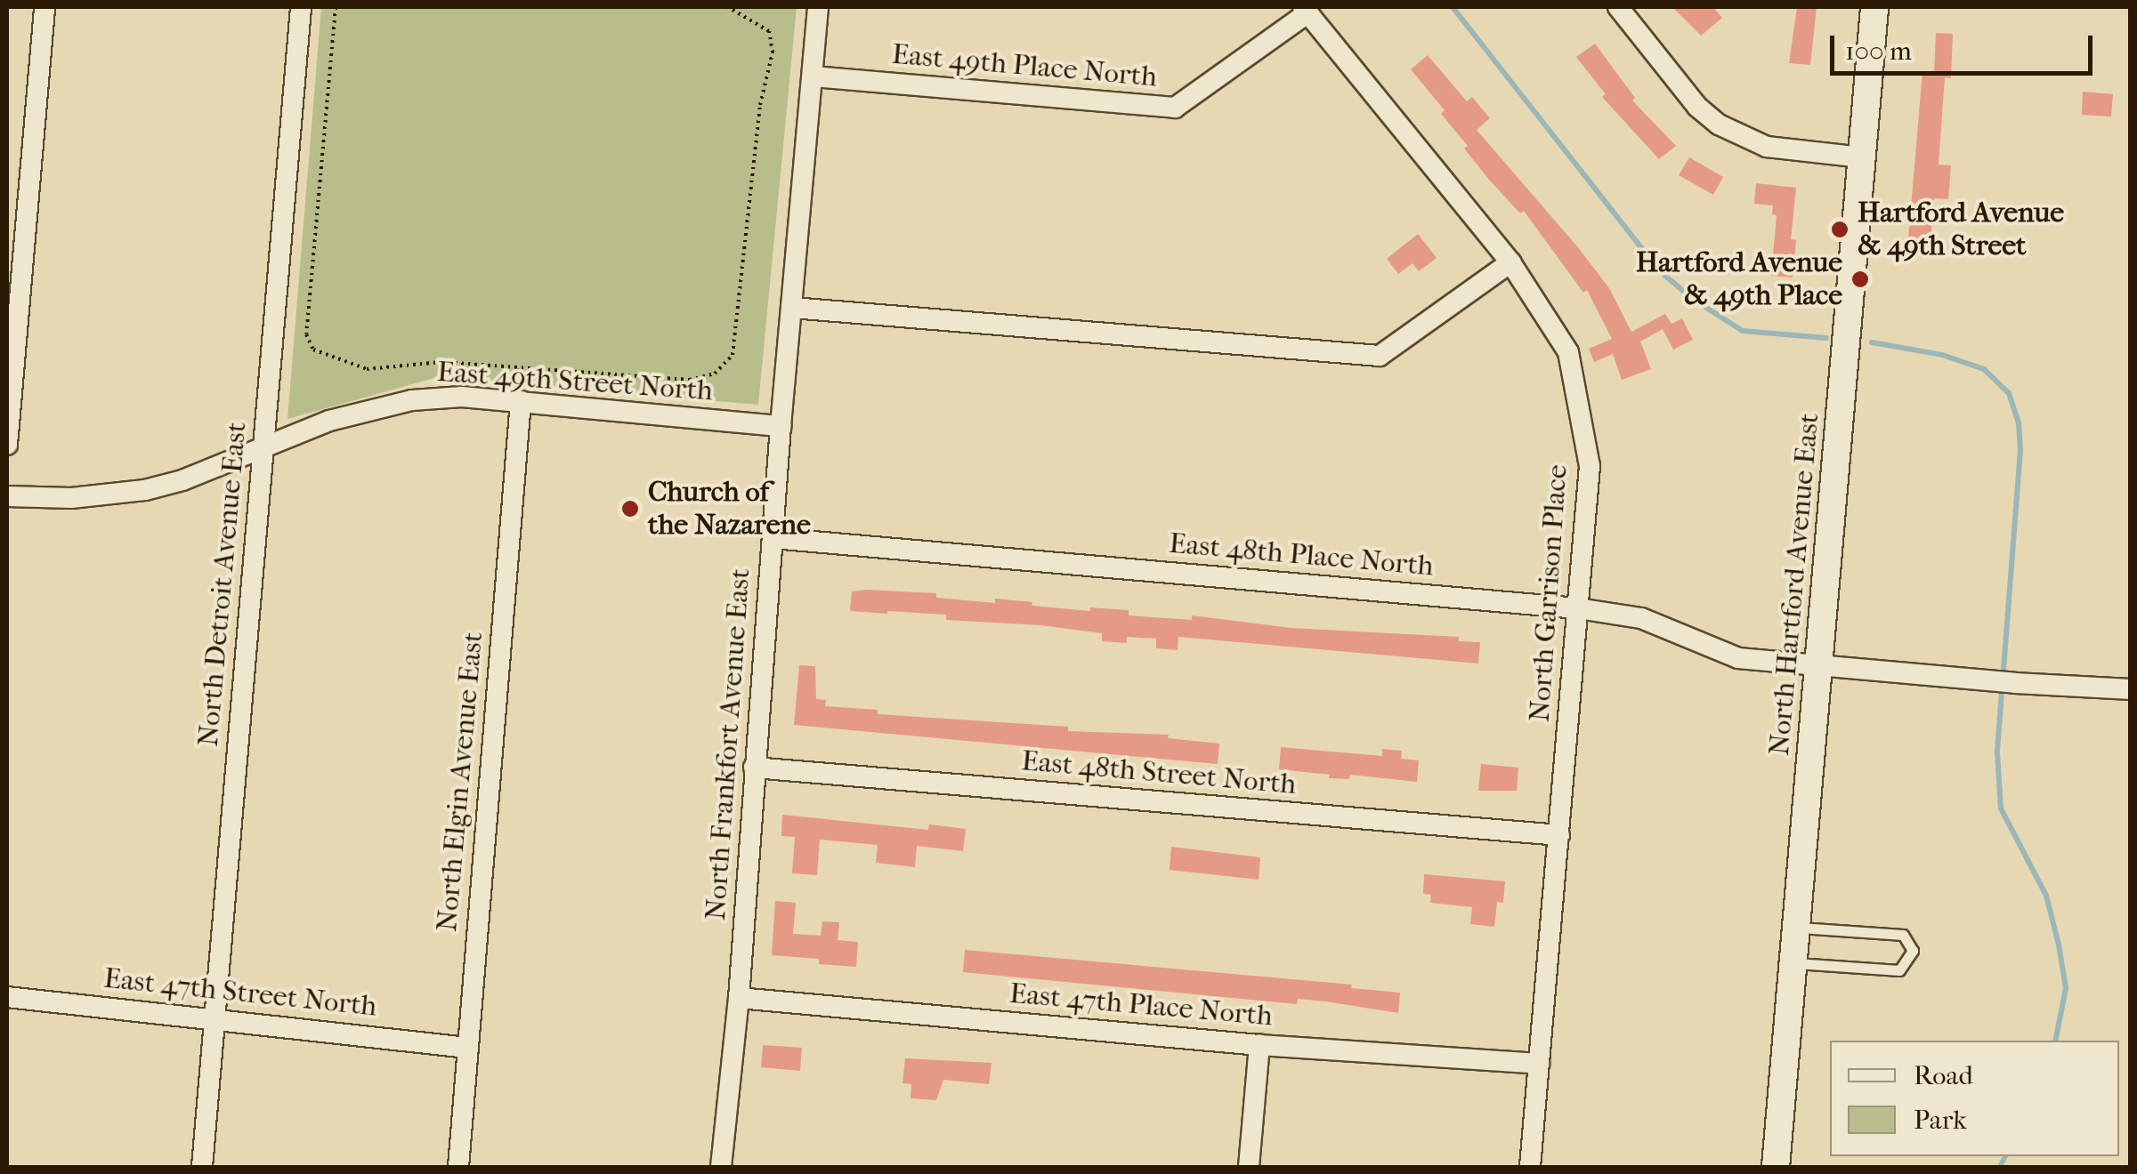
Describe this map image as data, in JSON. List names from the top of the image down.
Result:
{
  "streets": {
    "street": [
      "East 49th Place North",
      "East 49th Street North",
      "East 48th Place North",
      "North Detroit Avenue East",
      "North Hartford Avenue East",
      "North Garrison Place",
      "North Frankfort Avenue East",
      "East 48th Street North",
      "North Elgin Avenue East",
      "East 47th Street North",
      "East 47th Place North"
    ]
  },
  "crossings": [
    ["East 49th Place North", "North Garrison Place"],
    ["East 49th Place North", "North Frankfort Avenue East"],
    ["East 49th Street North", "North Detroit Avenue East"],
    ["East 49th Street North", "North Frankfort Avenue East"],
    ["East 49th Street North", "North Elgin Avenue East"],
    ["East 48th Place North", "North Hartford Avenue East"],
    ["East 48th Place North", "North Garrison Place"],
    ["East 48th Place North", "North Frankfort Avenue East"],
    ["North Detroit Avenue East", "East 47th Street North"],
    ["North Garrison Place", "East 48th Street North"],
    ["North Garrison Place", "East 47th Place North"],
    ["North Frankfort Avenue East", "East 48th Street North"],
    ["North Frankfort Avenue East", "East 47th Place North"],
    ["North Elgin Avenue East", "East 47th Street North"]
  ],
  "places": ["Hartford Avenue & 49th Street", "Hartford Avenue & 49th Place", "Church of the Nazarene"],
  "legend": ["Road", "Park"],
  "scale_bar": "100 m"
}
